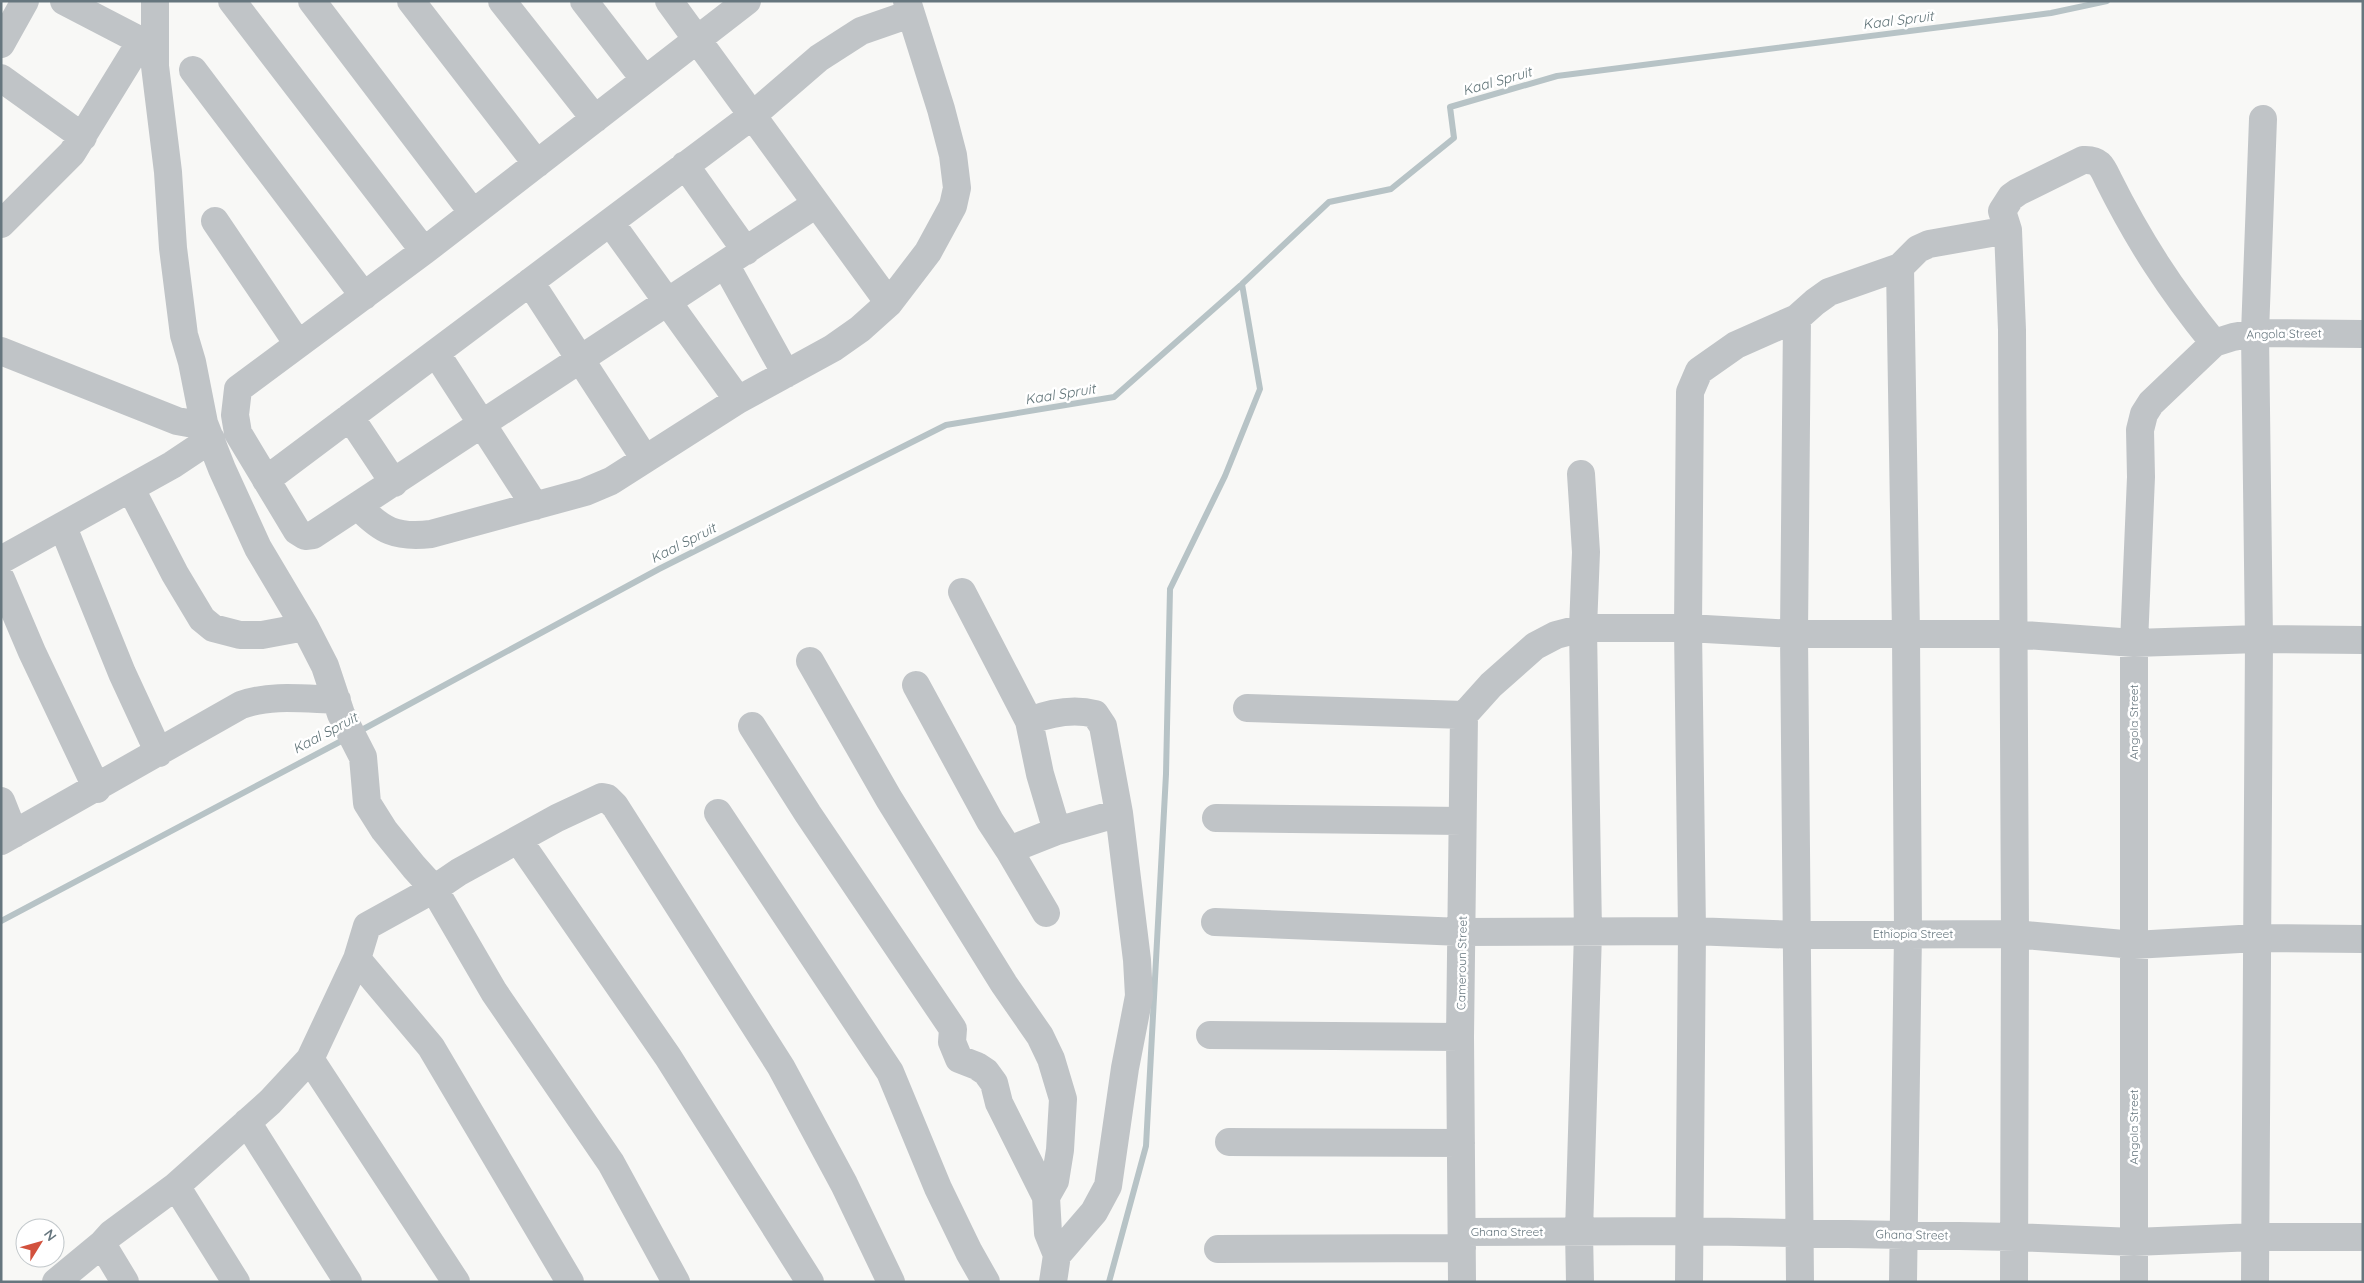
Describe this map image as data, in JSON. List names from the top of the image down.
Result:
{
  "streets": {
    "street": [
      "Angola Street",
      "Ethiopia Street",
      "Cameroun Street",
      "Ghana Street"
    ]
  },
  "crossings": [
    ["Angola Street", "Ethiopia Street"],
    ["Angola Street", "Ghana Street"],
    ["Ethiopia Street", "Cameroun Street"],
    ["Cameroun Street", "Ghana Street"]
  ],
  "water": ["Kaal Spruit"],
  "north": "top right"
}
